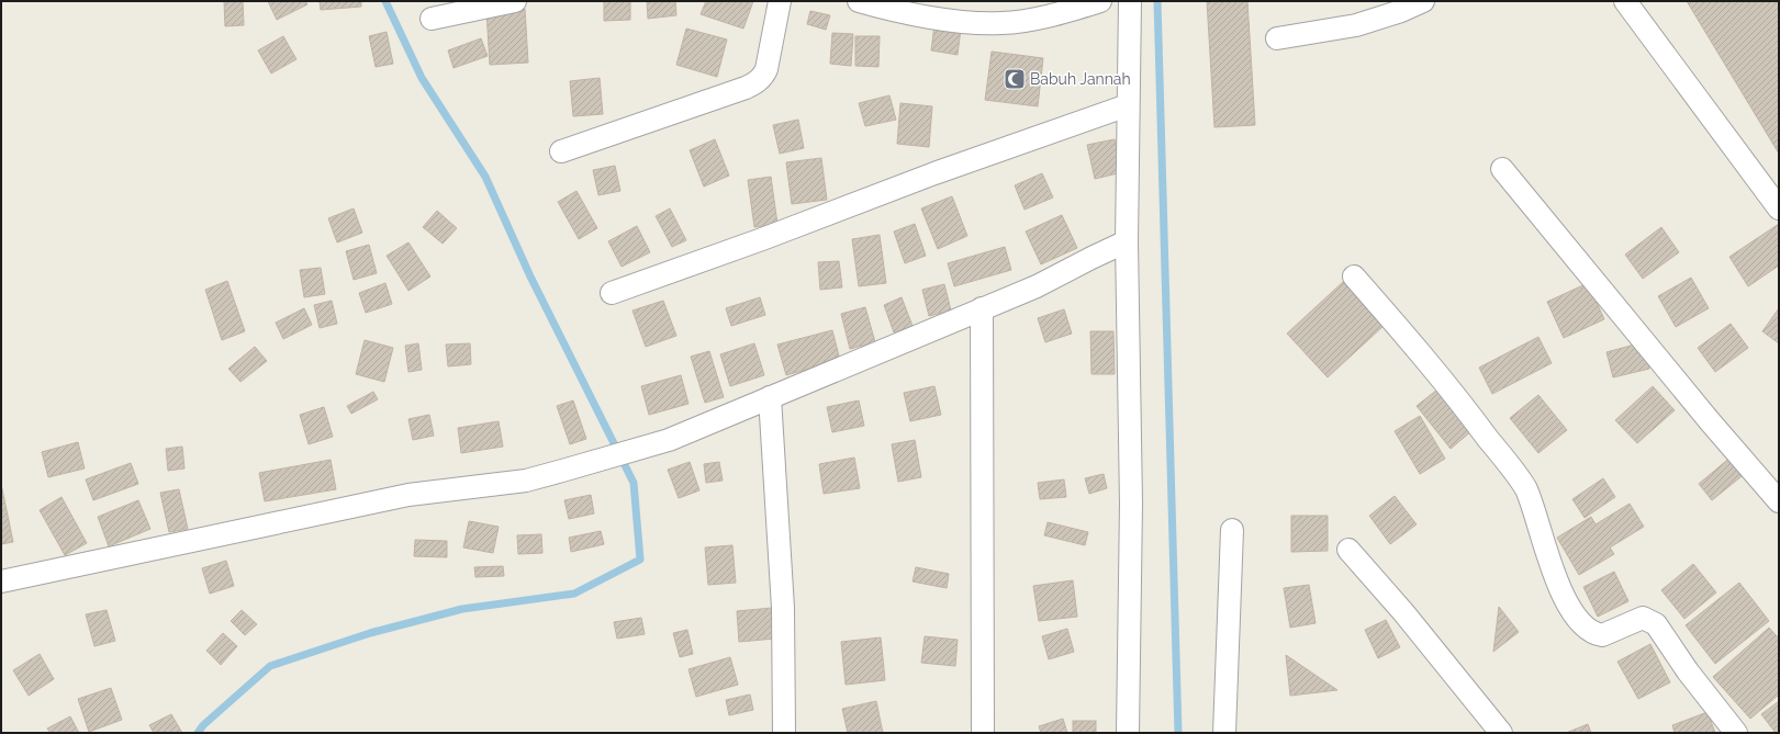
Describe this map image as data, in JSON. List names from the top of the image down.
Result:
{
  "places": {
    "mosque": ["Babuh Jannah"]
  }
}
